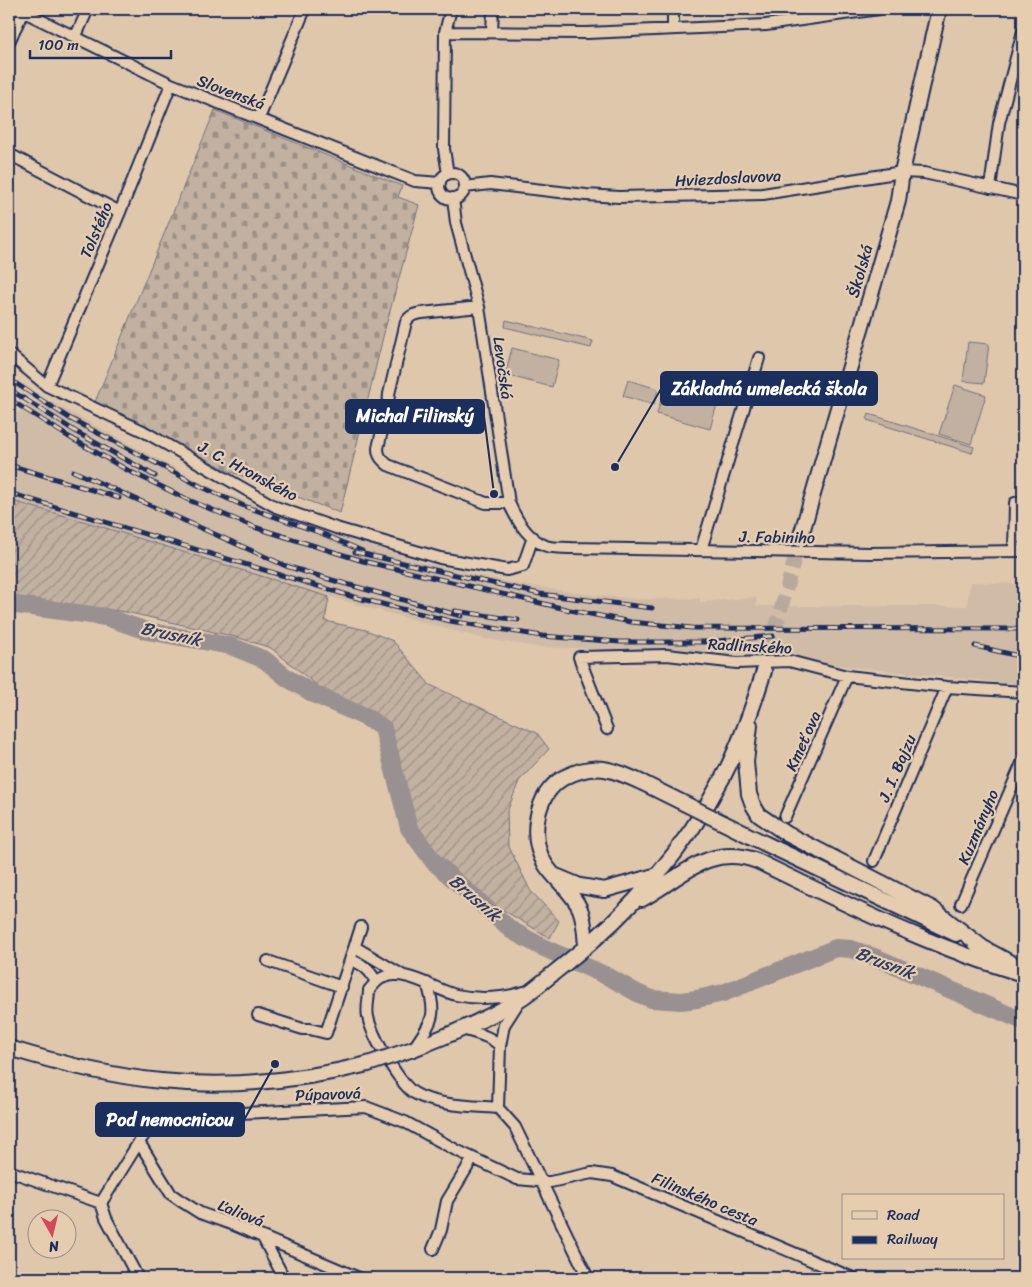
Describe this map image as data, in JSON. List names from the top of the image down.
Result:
{
  "streets": {
    "main road": ["Školská"],
    "street": [
      "Slovenská",
      "Hviezdoslavova",
      "Tolstého",
      "Levočská",
      "J. C. Hronského",
      "J. Fabiniho",
      "Radlinského",
      "Kmeťova",
      "J. I. Bajzu",
      "Kuzmányho",
      "Púpavová",
      "Filinského cesta",
      "Ľaliová"
    ]
  },
  "crossings": [
    ["Slovenská", "Hviezdoslavova"],
    ["Slovenská", "Tolstého"],
    ["Slovenská", "Levočská"],
    ["Hviezdoslavova", "Školská"],
    ["Hviezdoslavova", "Levočská"],
    ["Tolstého", "J. C. Hronského"],
    ["Levočská", "J. C. Hronského"],
    ["Levočská", "J. Fabiniho"],
    ["J. C. Hronského", "J. Fabiniho"],
    ["Radlinského", "Kmeťova"],
    ["Radlinského", "J. I. Bajzu"],
    ["Púpavová", "Filinského cesta"],
    ["Púpavová", "Ľaliová"]
  ],
  "water": ["Brusník"],
  "places": ["Základná umelecká škola", "Michal Filinský", "Pod nemocnicou"],
  "legend": ["Road", "Railway"],
  "scale_bar": "100 m",
  "north": "bottom"
}
